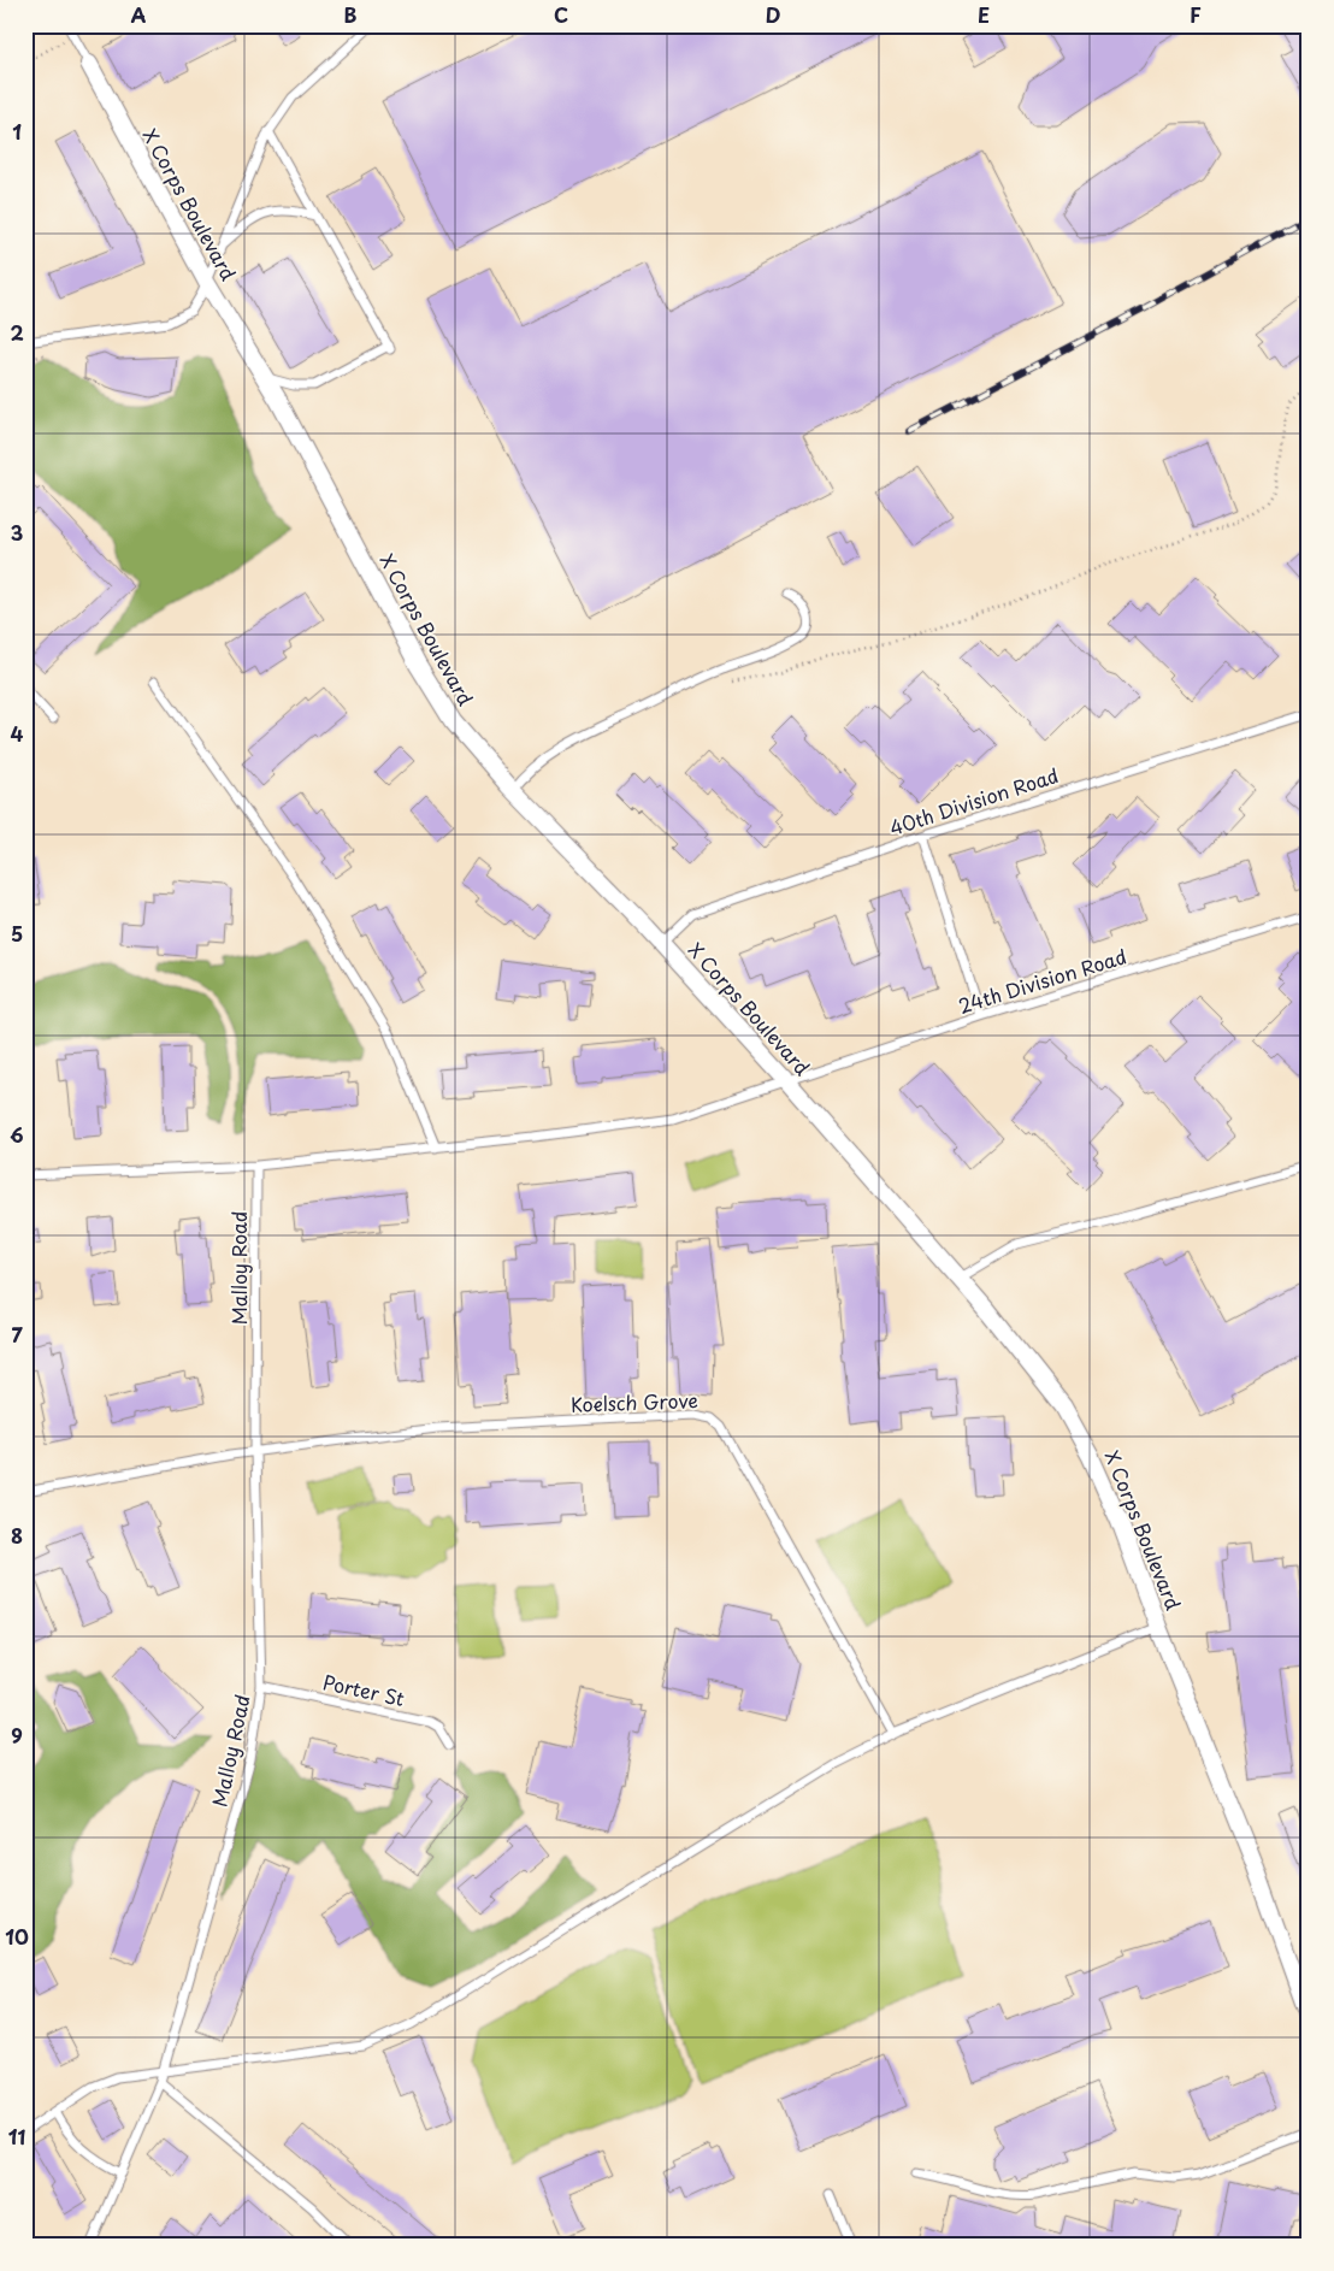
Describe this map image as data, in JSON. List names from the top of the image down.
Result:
{
  "streets": {
    "street": ["X Corps Boulevard"],
    "lane": [
      "40th Division Road",
      "24th Division Road",
      "Malloy Road",
      "Koelsch Grove",
      "Porter St"
    ]
  },
  "crossings": [
    ["X Corps Boulevard", "40th Division Road"],
    ["X Corps Boulevard", "24th Division Road"],
    ["24th Division Road", "Malloy Road"],
    ["Malloy Road", "Koelsch Grove"],
    ["Malloy Road", "Porter St"]
  ],
  "grid": {
    "columns": [
      "A",
      "B",
      "C",
      "D",
      "E",
      "F"
    ],
    "rows": [
      "1",
      "2",
      "3",
      "4",
      "5",
      "6",
      "7",
      "8",
      "9",
      "10",
      "11"
    ]
  }
}
